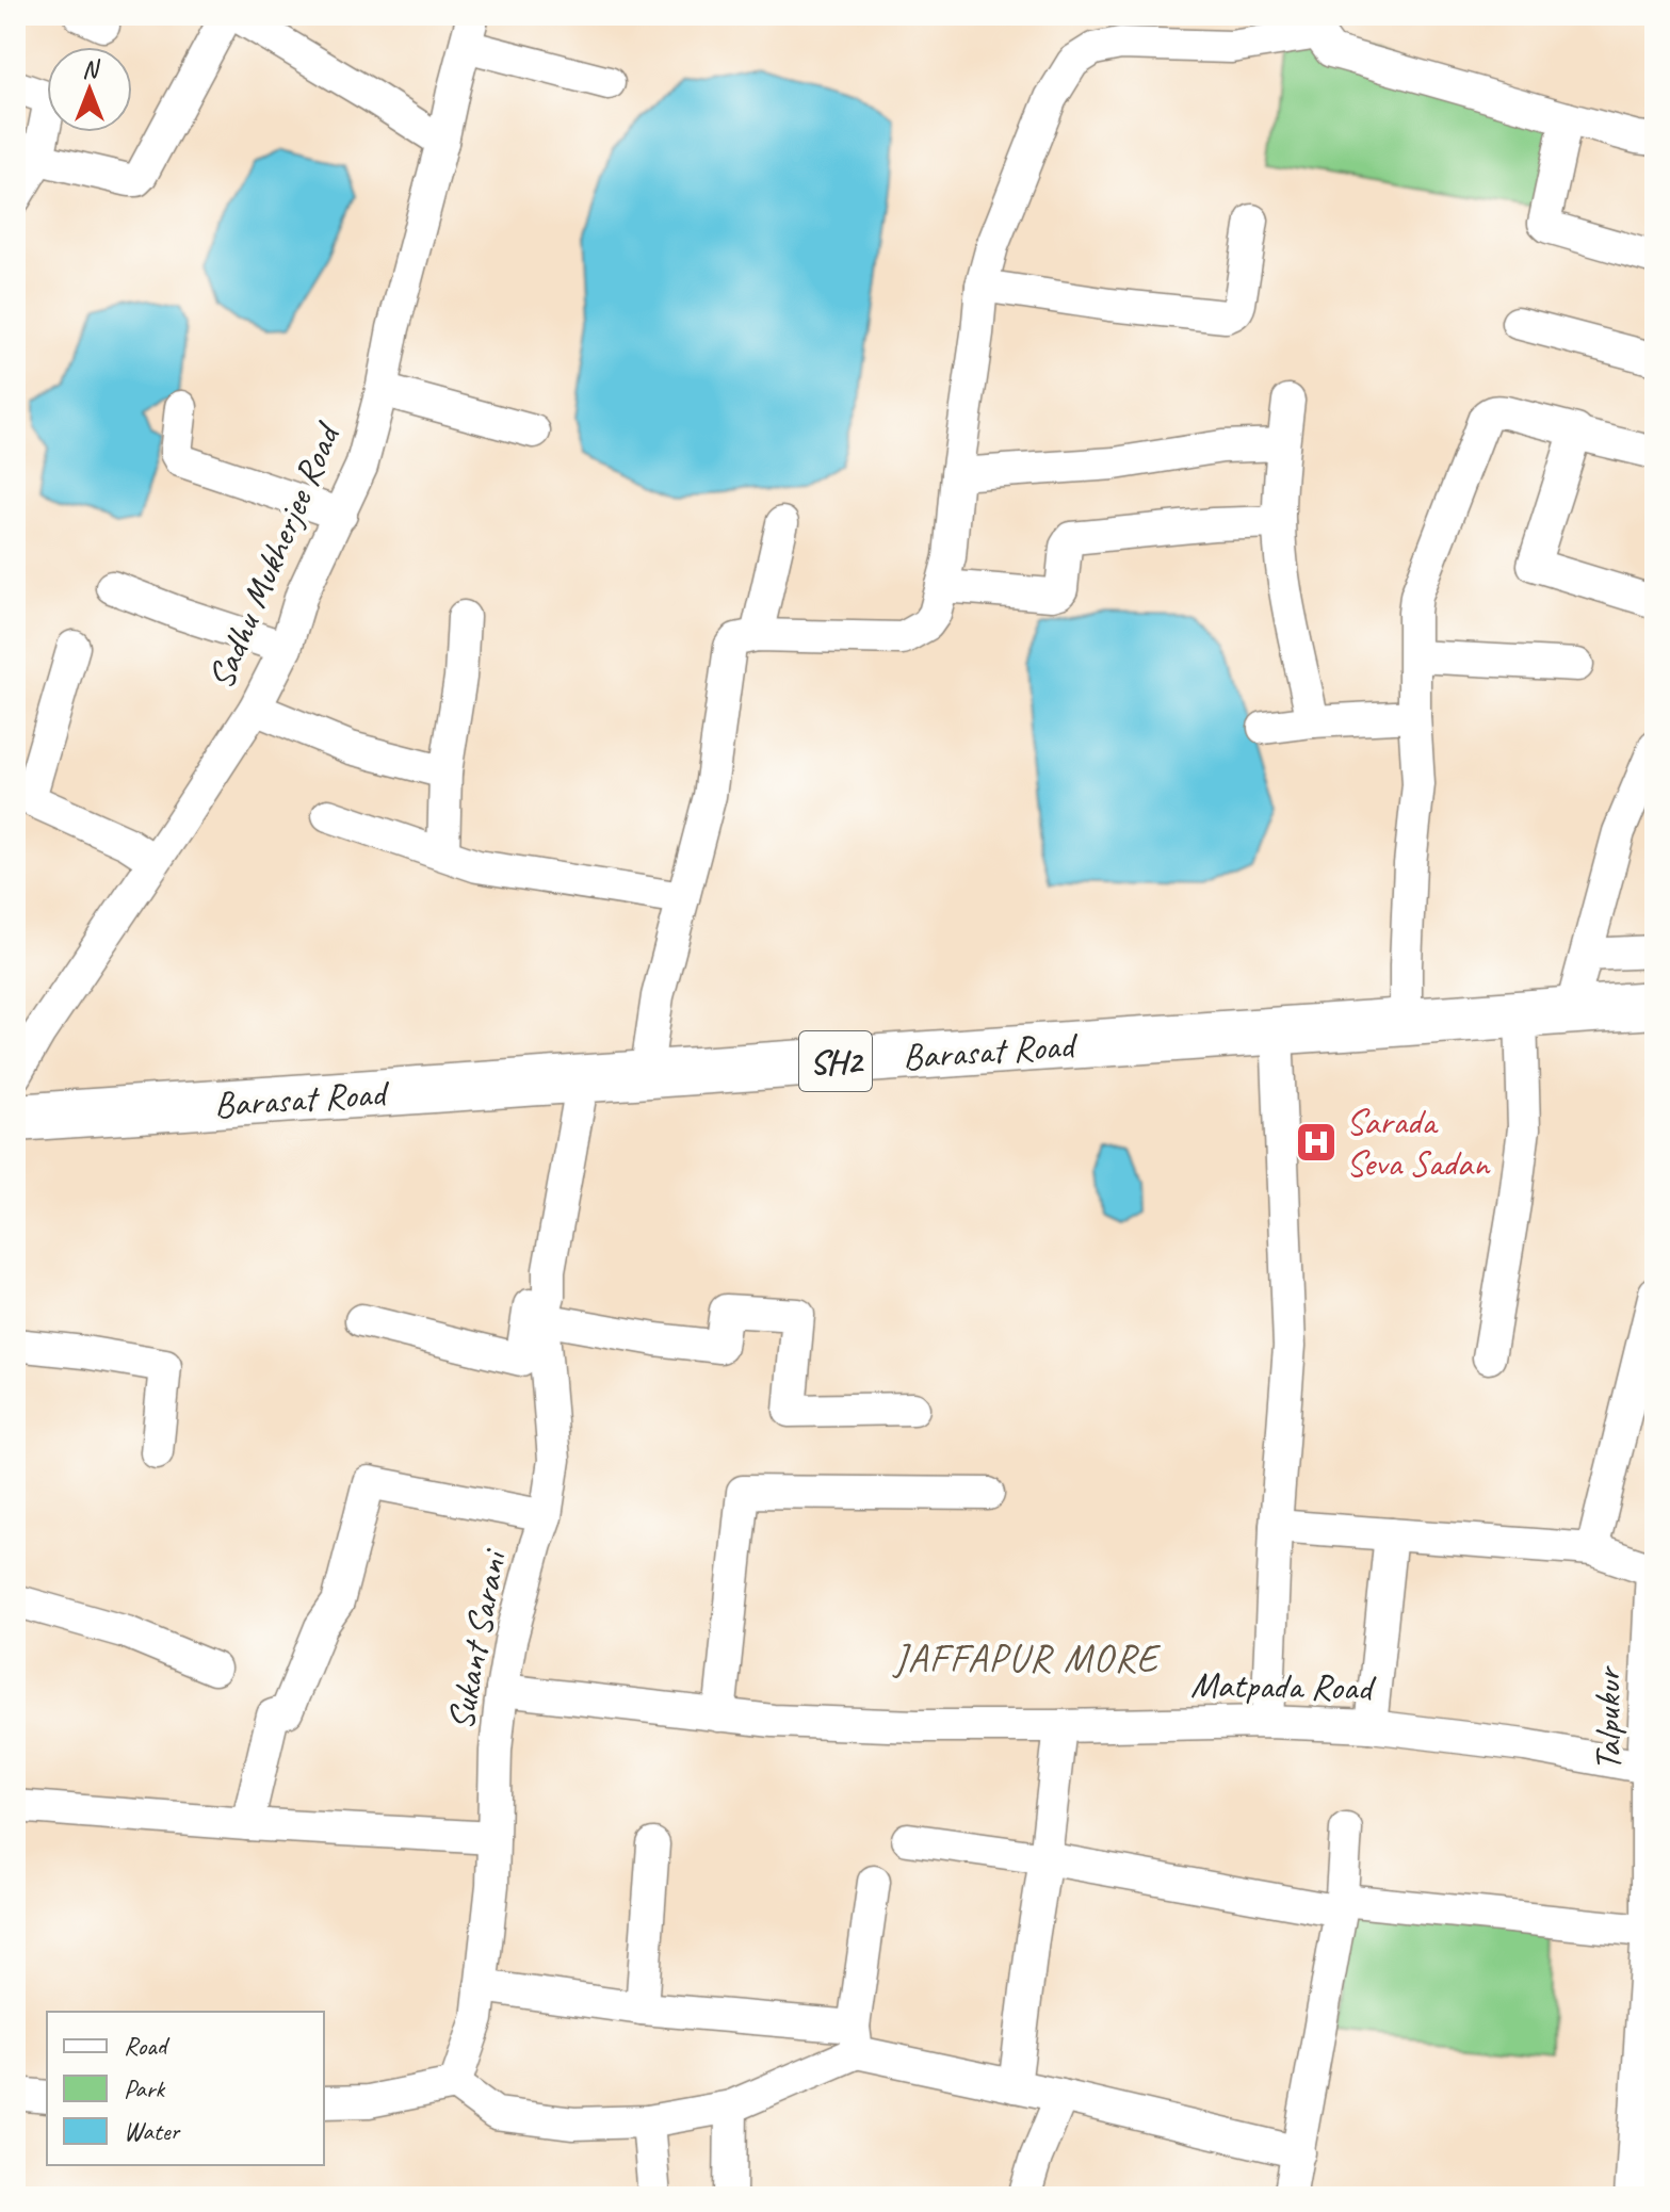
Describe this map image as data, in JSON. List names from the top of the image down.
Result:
{
  "streets": {
    "main road": ["Barasat Road", "SH2"],
    "street": [
      "Sadhu Mukherjee Road",
      "Sukant Sarani",
      "Matpada Road",
      "Talpukur"
    ]
  },
  "crossings": [
    ["Barasat Road", "Sukant Sarani"],
    ["Sukant Sarani", "Matpada Road"],
    ["Matpada Road", "Talpukur"]
  ],
  "districts": ["JAFFAPUR MORE"],
  "places": {
    "hospital": ["Sarada Seva Sadan"]
  },
  "legend": ["Road", "Park", "Water"],
  "north": "top"
}
